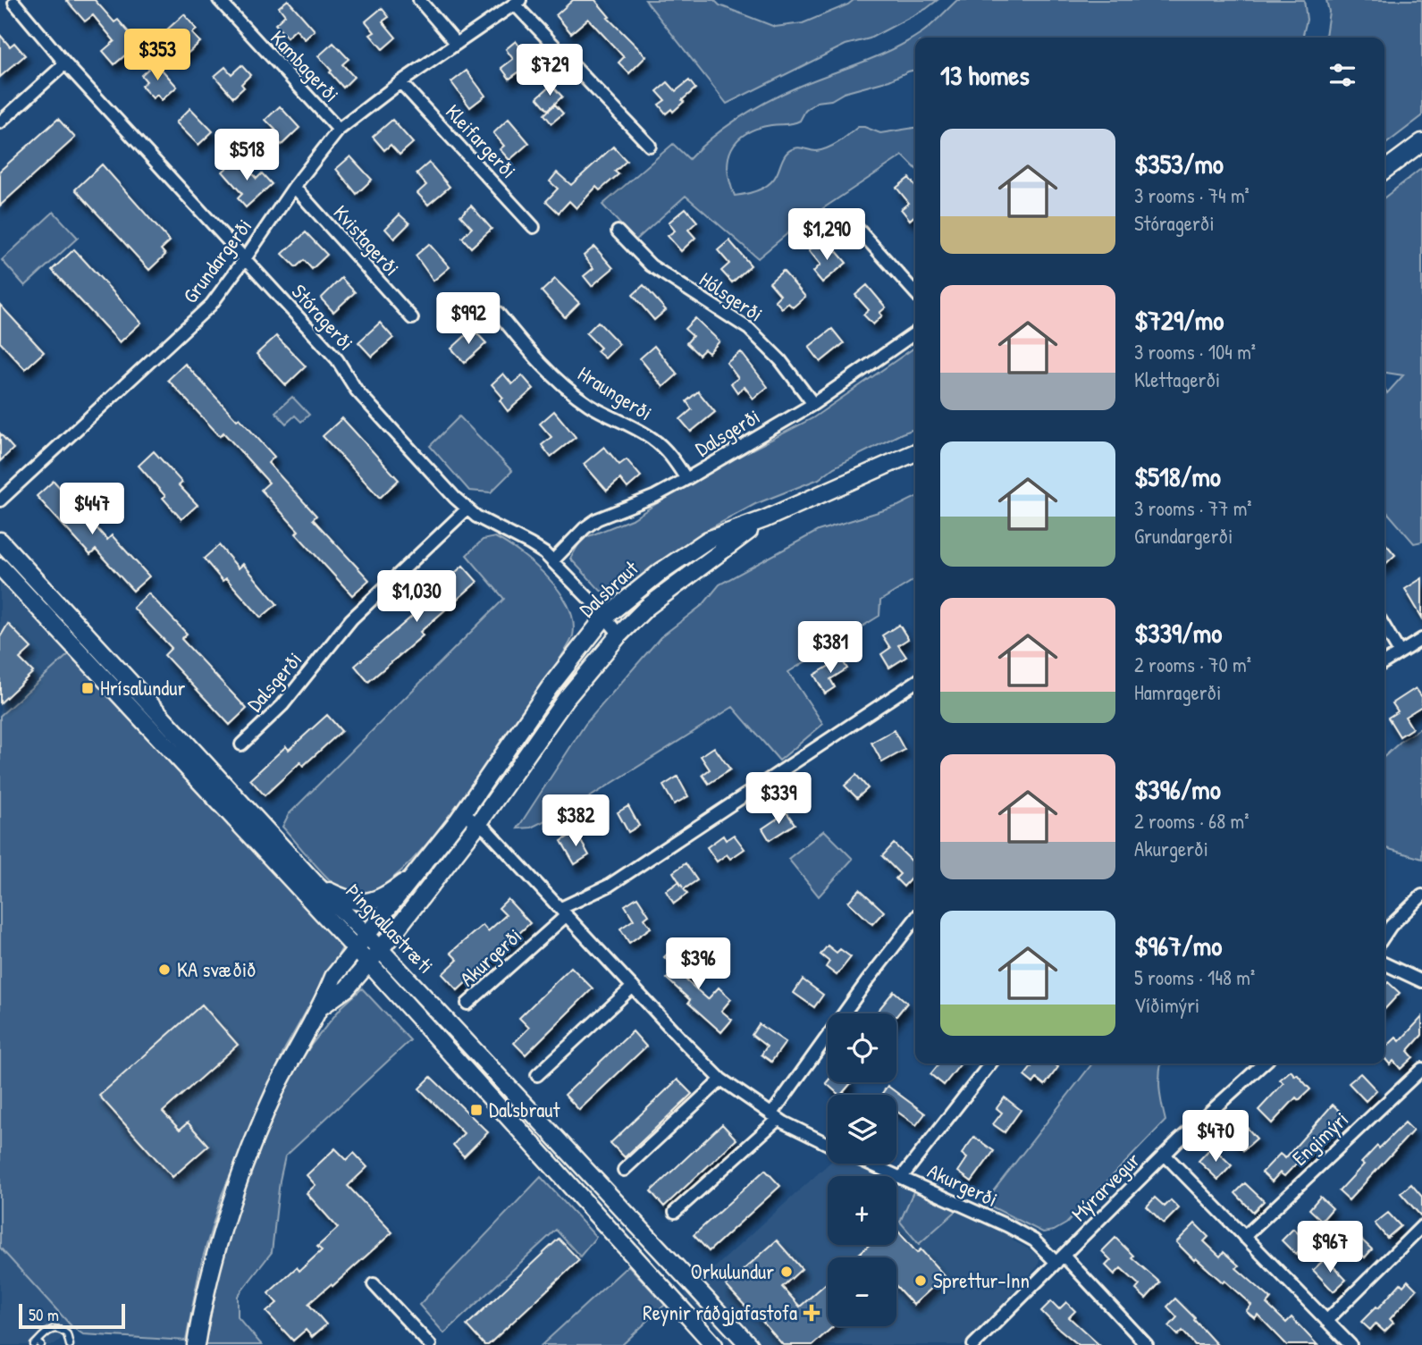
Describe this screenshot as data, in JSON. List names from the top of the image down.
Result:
{
  "streets": {
    "main road": ["Dalsbraut", "Þingvallastræti"],
    "street": [
      "Kambagerði",
      "Kleifargerði",
      "Kvistagerði",
      "Grundargerði",
      "Hólsgerði",
      "Stóragerði",
      "Hraungerði",
      "Dalsgerði",
      "Akurgerði",
      "Engimýri",
      "Mýrarvegur"
    ]
  },
  "crossings": [
    ["Kambagerði", "Grundargerði"],
    ["Kleifargerði", "Grundargerði"],
    ["Kvistagerði", "Grundargerði"],
    ["Grundargerði", "Stóragerði"],
    ["Hólsgerði", "Dalsgerði"],
    ["Stóragerði", "Dalsgerði"],
    ["Stóragerði", "Dalsbraut"],
    ["Hraungerði", "Dalsgerði"],
    ["Dalsbraut", "Þingvallastræti"],
    ["Akurgerði", "Mýrarvegur"]
  ],
  "places": {
    "transit": ["Hrísalundur", "Dalsbraut"],
    "other": ["KA svæðið", "Orkulundur", "Sprettur-Inn"],
    "health": ["Reynir ráðgjafastofa"]
  },
  "scale_bar": "50 m",
  "page": {
    "price": [
      "$353",
      "$729",
      "$518",
      "$1,290",
      "$992",
      "$447",
      "$1,030",
      "$381",
      "$339",
      "$382",
      "$396",
      "$470",
      "$967"
    ],
    "heading": "13 homes",
    "list": [
      {
        "name": "$353/mo",
        "note": "3 rooms · 74 m² · Stóragerði"
      },
      {
        "name": "$729/mo",
        "note": "3 rooms · 104 m² · Klettagerði"
      },
      {
        "name": "$518/mo",
        "note": "3 rooms · 77 m² · Grundargerði"
      },
      {
        "name": "$339/mo",
        "note": "2 rooms · 70 m² · Hamragerði"
      },
      {
        "name": "$396/mo",
        "note": "2 rooms · 68 m² · Akurgerði"
      },
      {
        "name": "$967/mo",
        "note": "5 rooms · 148 m² · Víðimýri"
      }
    ],
    "map_buttons": ["+", "−"],
    "scale": "50 m"
  }
}
